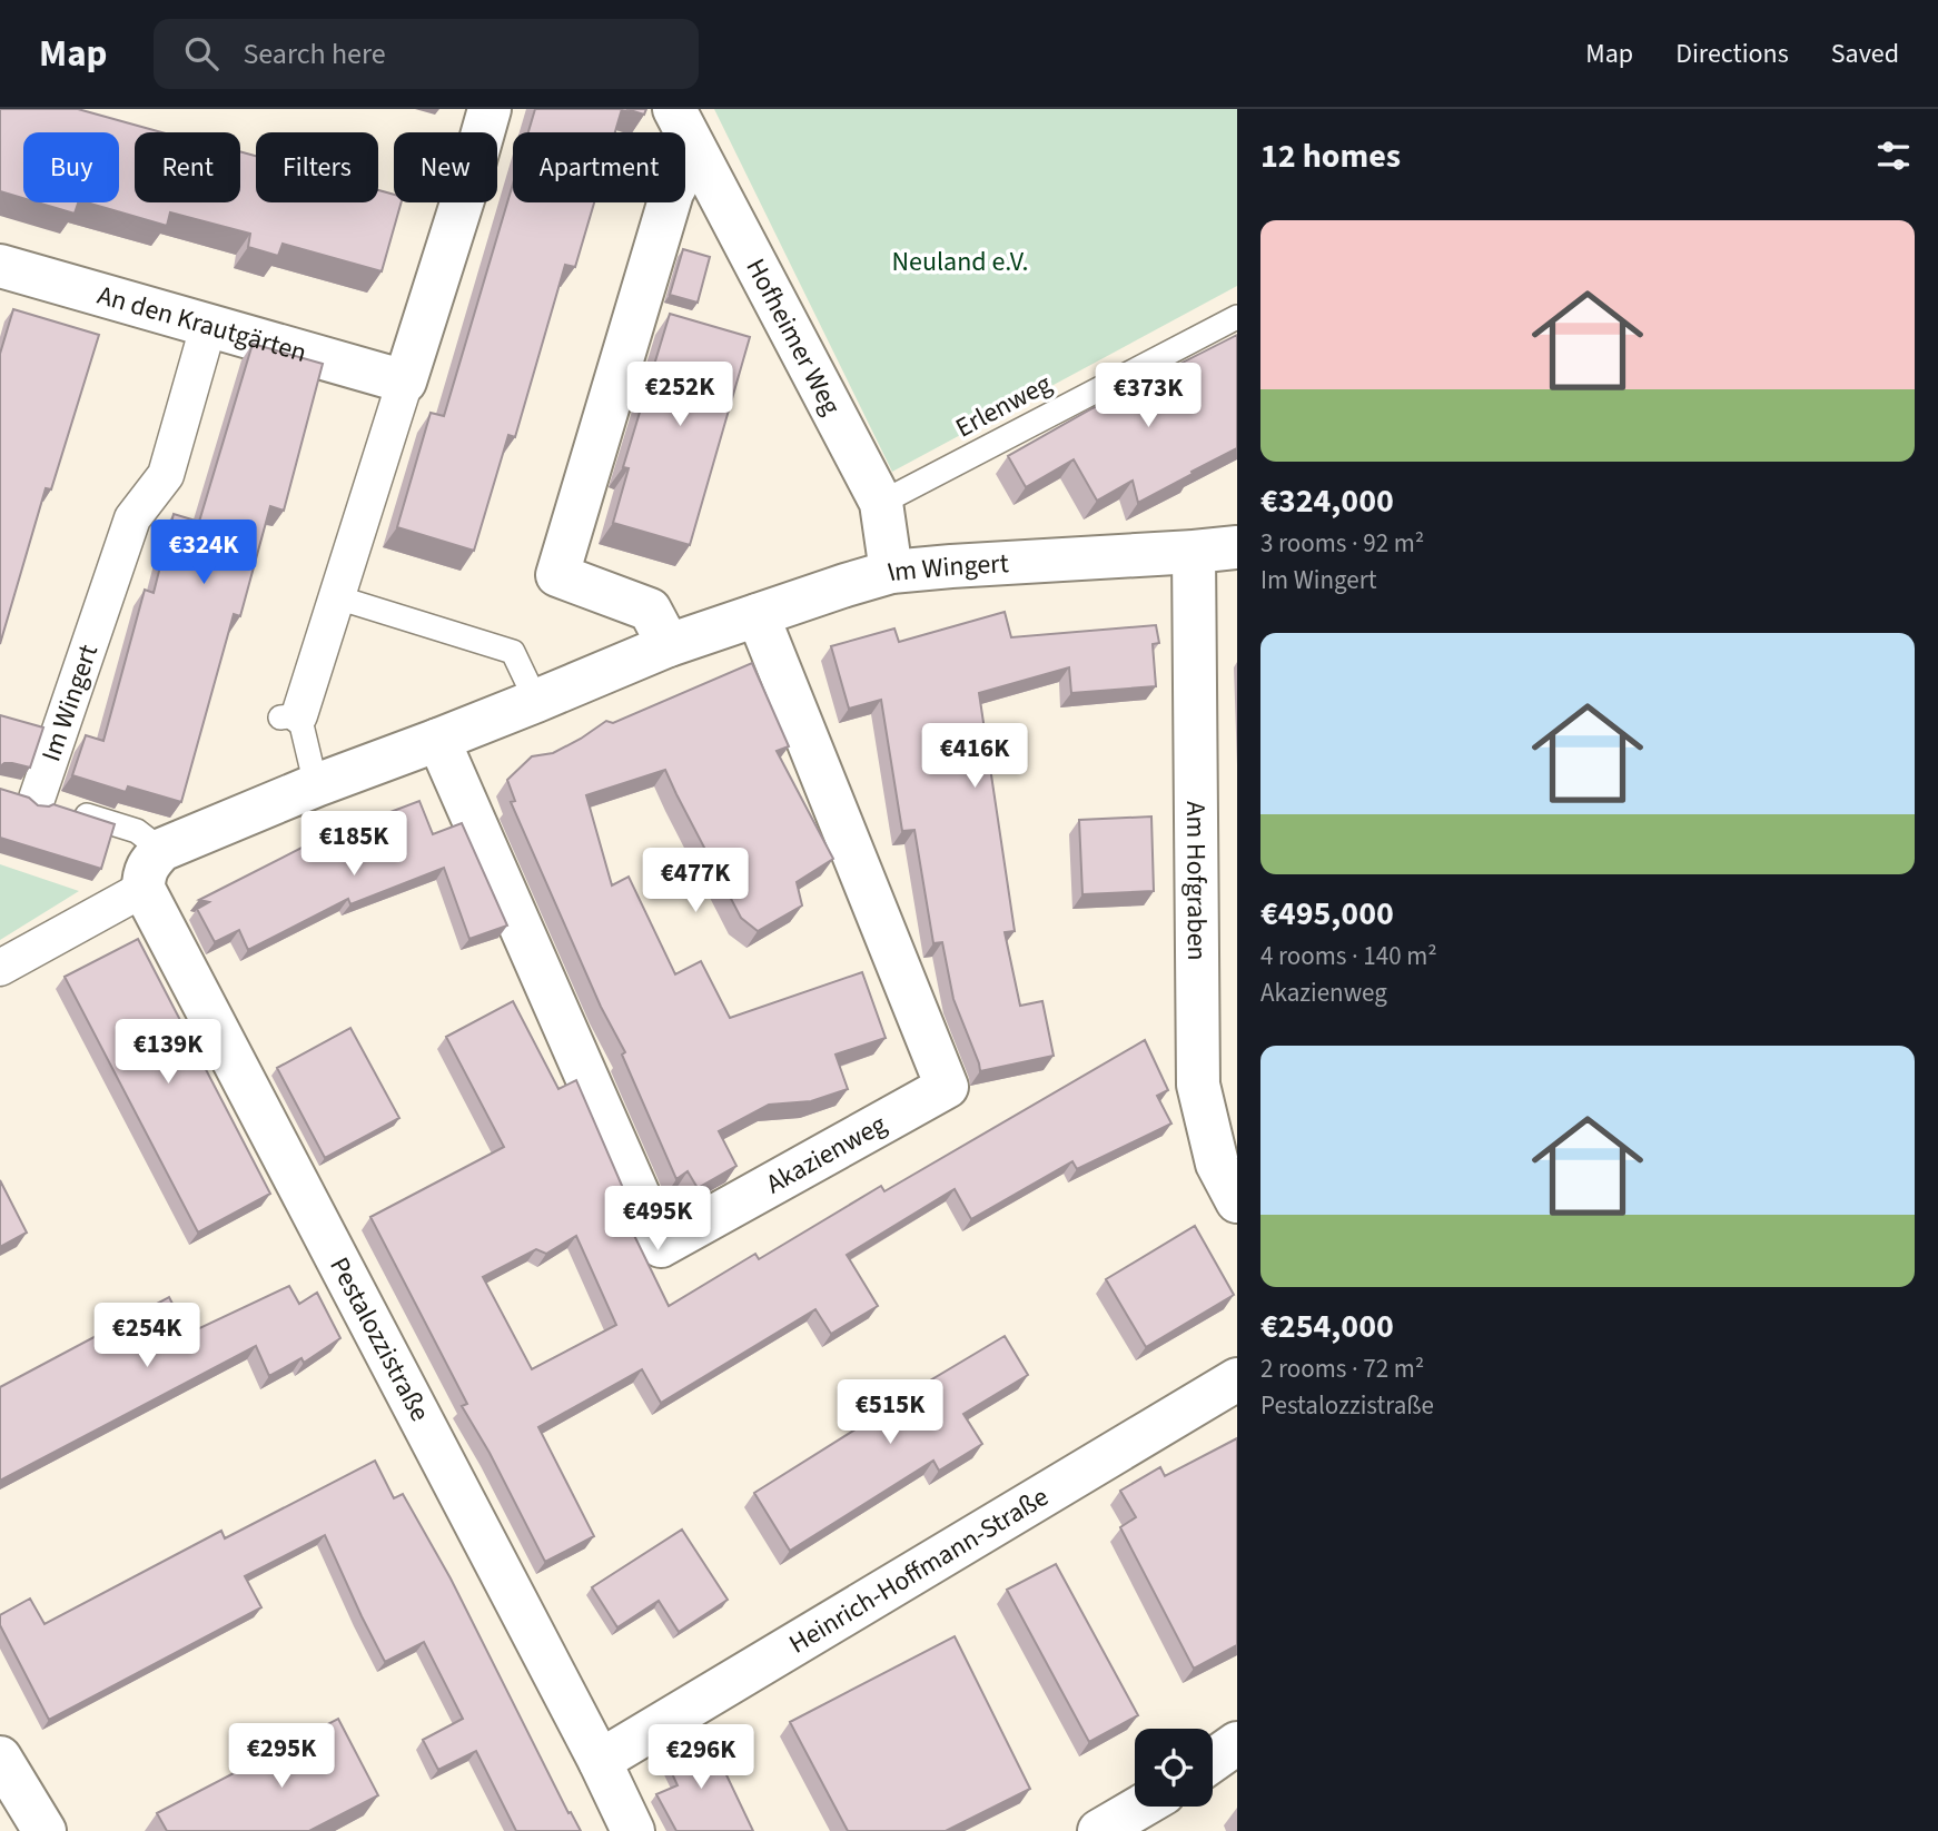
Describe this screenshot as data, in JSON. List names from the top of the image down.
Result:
{
  "streets": {
    "street": [
      "An den Krautgärten",
      "Hofheimer Weg",
      "Im Wingert",
      "Am Hofgraben",
      "Akazienweg",
      "Pestalozzistraße",
      "Heinrich-Hoffmann-Straße"
    ],
    "lane": ["Erlenweg"]
  },
  "crossings": [
    ["An den Krautgärten", "Im Wingert"],
    ["Hofheimer Weg", "Erlenweg"],
    ["Hofheimer Weg", "Im Wingert"],
    ["Im Wingert", "Am Hofgraben"],
    ["Im Wingert", "Akazienweg"],
    ["Pestalozzistraße", "Heinrich-Hoffmann-Straße"]
  ],
  "parks": ["Neuland e.V."],
  "page": {
    "header": "Map",
    "search": "Search here",
    "nav": ["Map", "Directions", "Saved"],
    "heading": "12 homes",
    "chip": [
      "Buy",
      "Rent",
      "Filters",
      "New",
      "Apartment"
    ],
    "list": [
      {
        "name": "€324,000",
        "note": "3 rooms · 92 m² · Im Wingert"
      },
      {
        "name": "€495,000",
        "note": "4 rooms · 140 m² · Akazienweg"
      },
      {
        "name": "€254,000",
        "note": "2 rooms · 72 m² · Pestalozzistraße"
      }
    ],
    "price": [
      "€252K",
      "€373K",
      "€324K",
      "€416K",
      "€185K",
      "€477K",
      "€139K",
      "€495K",
      "€254K",
      "€515K",
      "€295K",
      "€296K"
    ]
  }
}
